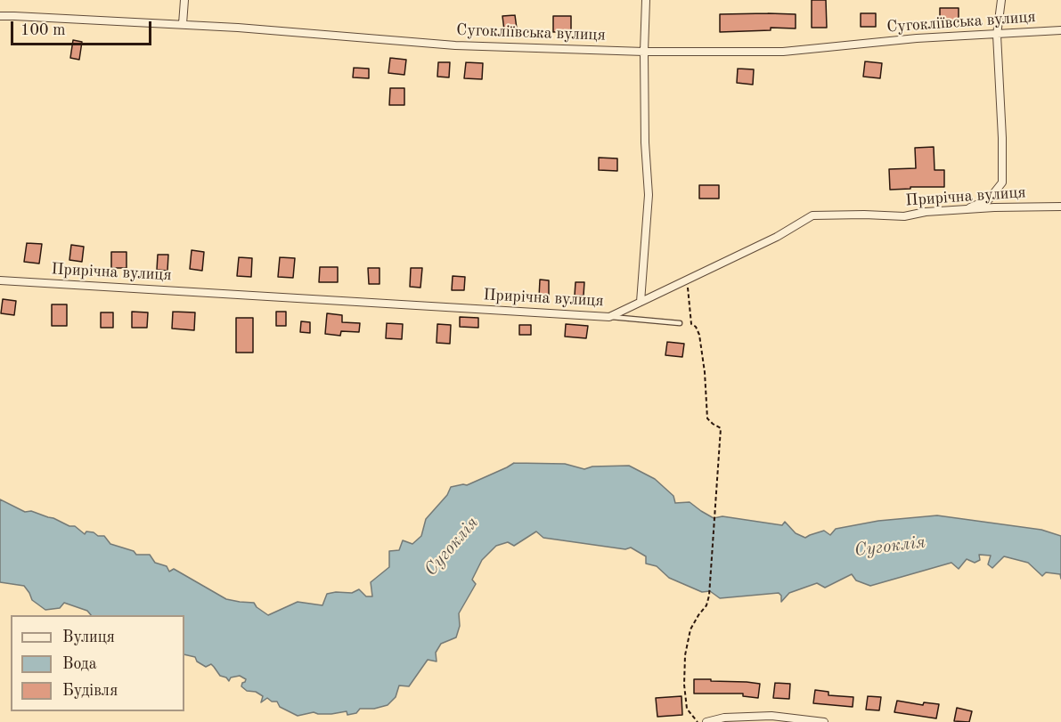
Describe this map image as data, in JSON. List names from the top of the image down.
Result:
{
  "streets": {
    "street": ["Сугокліївська вулиця", "Прирічна вулиця"]
  },
  "water": ["Сугоклія"],
  "legend": ["Вулиця", "Вода", "Будівля"],
  "scale_bar": "100 m"
}
